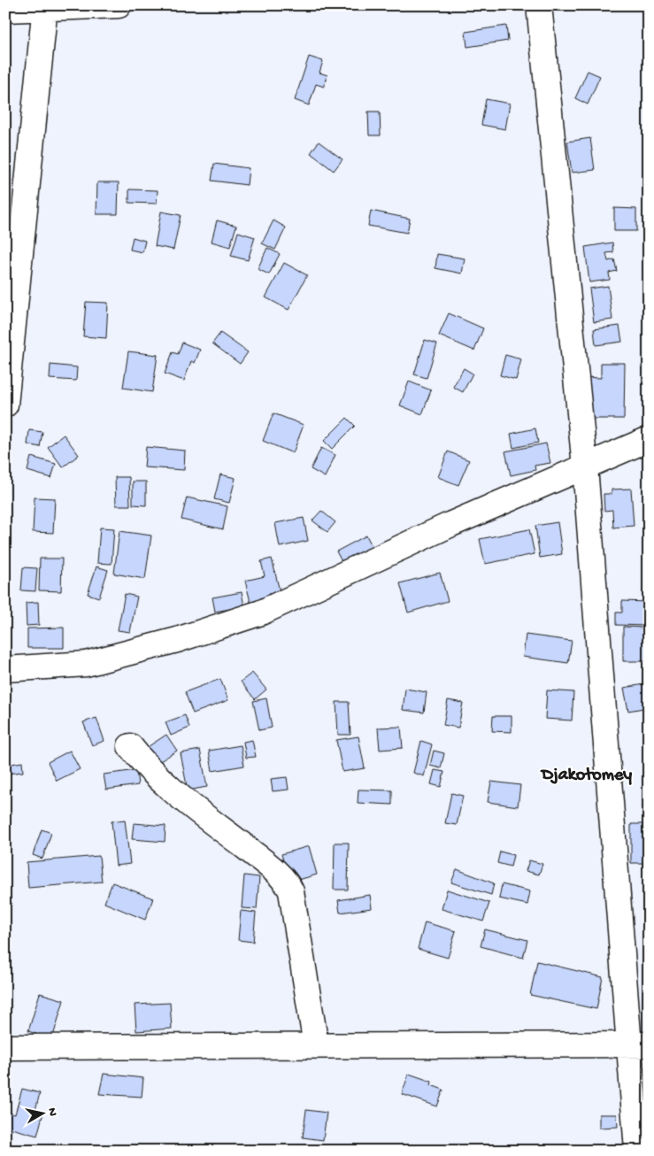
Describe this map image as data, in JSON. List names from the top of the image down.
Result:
{
  "districts": ["Djakotomey"],
  "north": "right"
}
